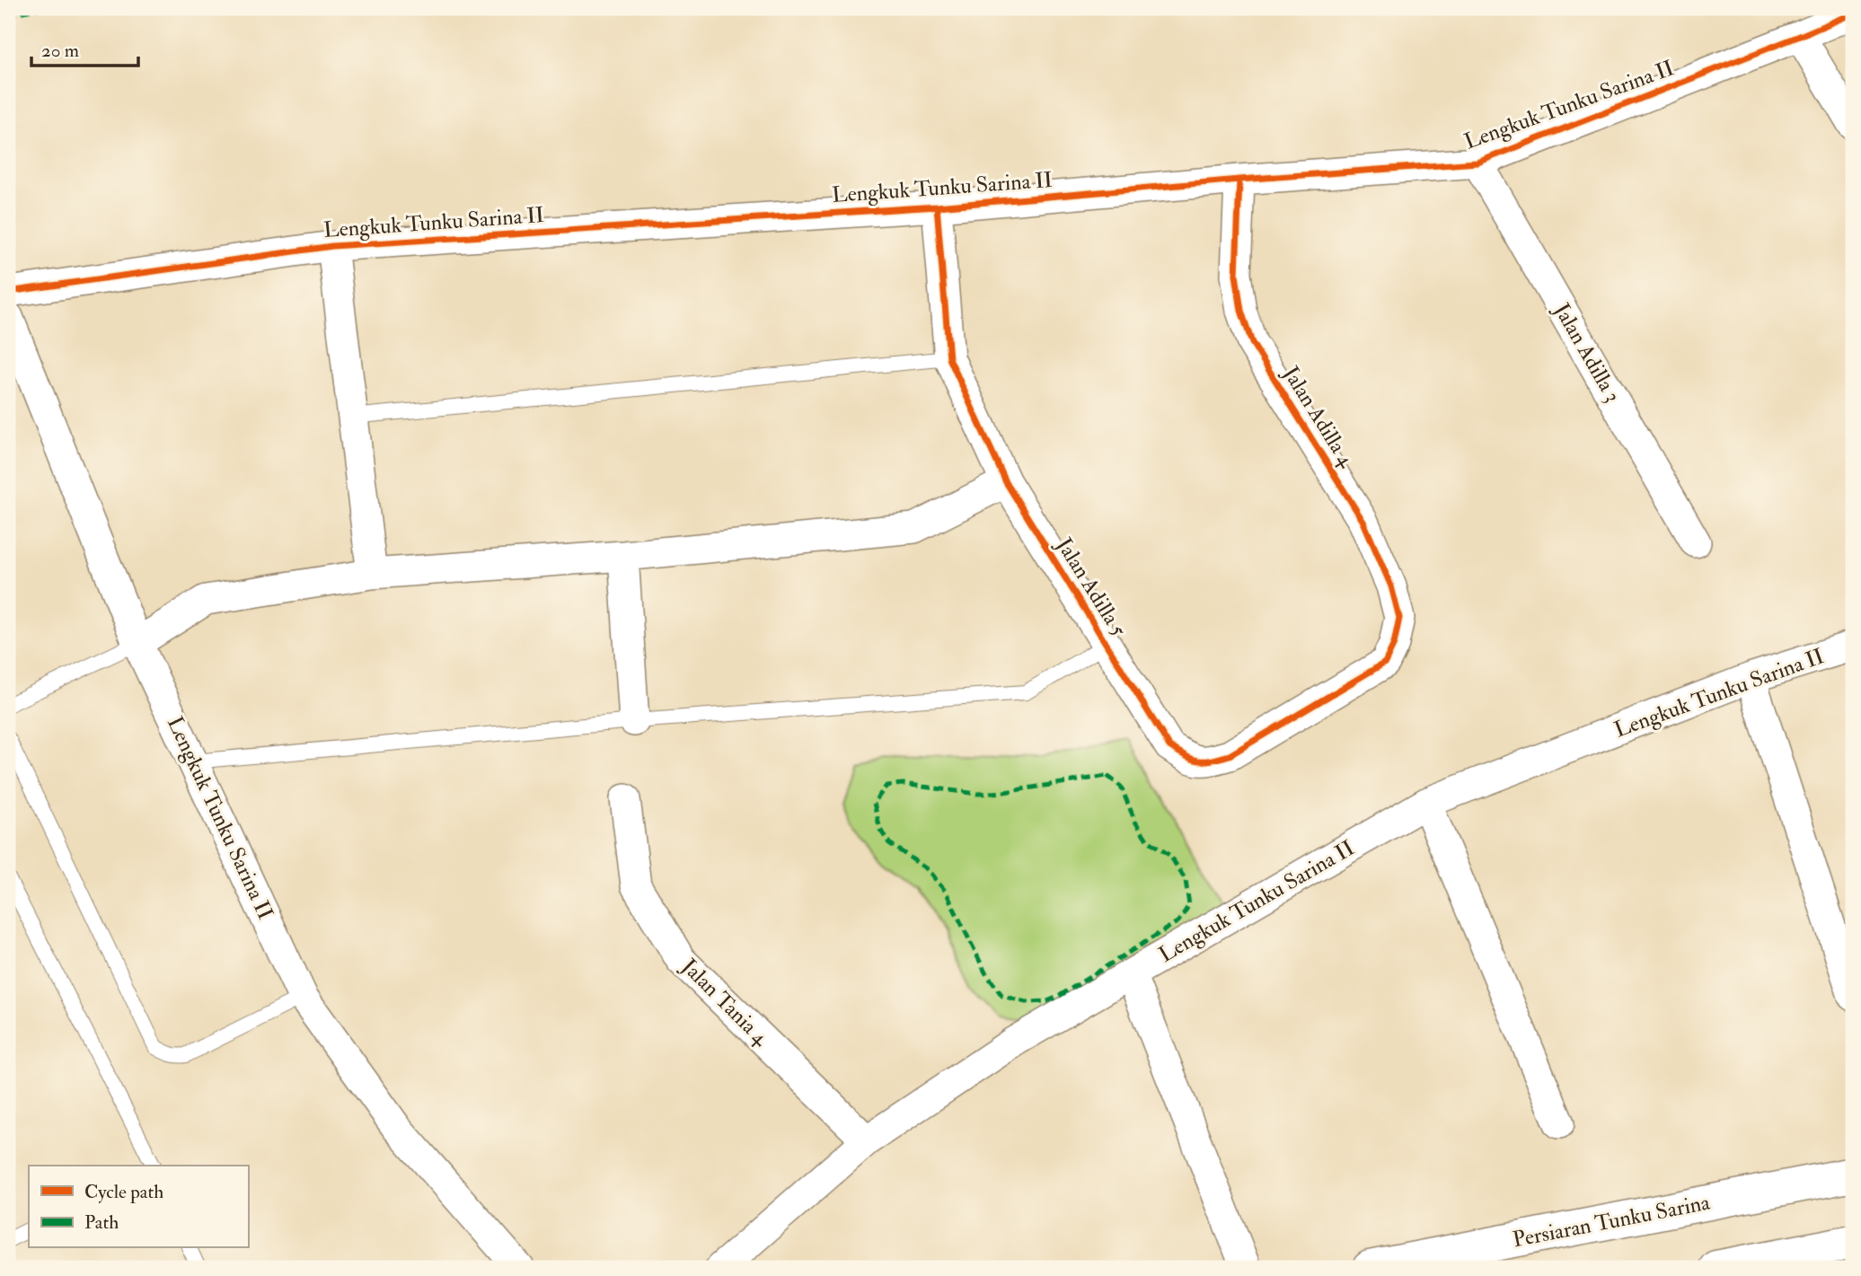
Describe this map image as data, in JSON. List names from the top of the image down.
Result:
{
  "streets": {
    "street": [
      "Lengkuk Tunku Sarina II",
      "Jalan Adilla 3",
      "Jalan Adilla 4",
      "Jalan Adilla 5",
      "Jalan Tania 4",
      "Persiaran Tunku Sarina"
    ]
  },
  "crossings": [
    ["Lengkuk Tunku Sarina II", "Jalan Adilla 3"],
    ["Lengkuk Tunku Sarina II", "Jalan Adilla 4"],
    ["Lengkuk Tunku Sarina II", "Jalan Adilla 5"],
    ["Lengkuk Tunku Sarina II", "Jalan Tania 4"],
    ["Jalan Adilla 4", "Jalan Adilla 5"]
  ],
  "legend": ["Cycle path", "Path"],
  "scale_bar": "20 m"
}
